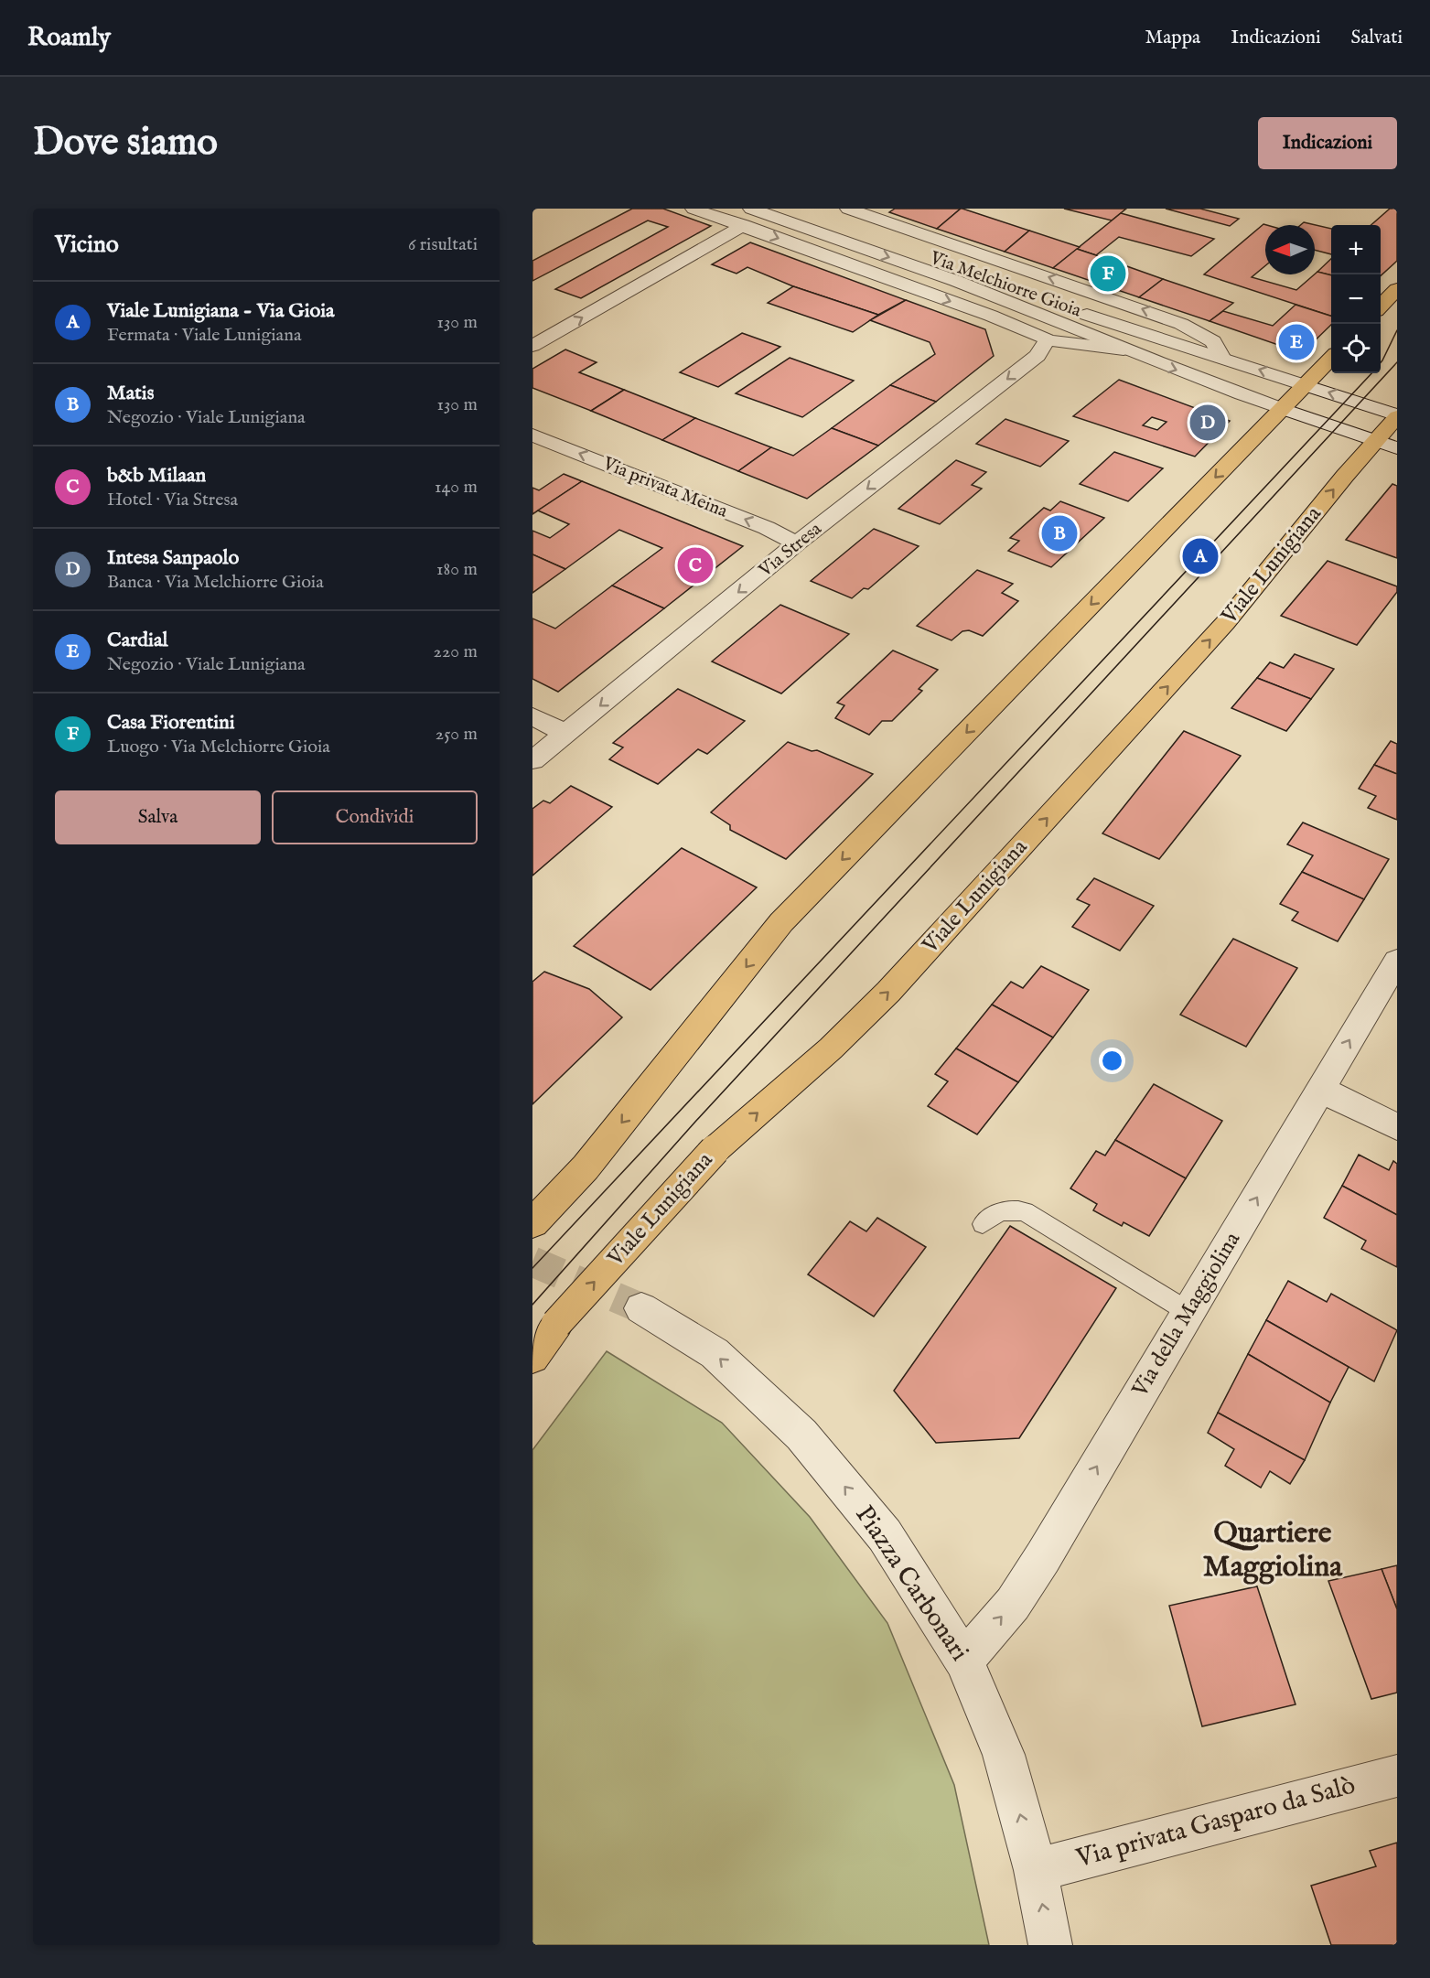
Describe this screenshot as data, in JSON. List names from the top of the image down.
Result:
{
  "streets": {
    "main road": ["Viale Lunigiana"],
    "street": [
      "Via Melchiorre Gioia",
      "Via privata Meina",
      "Via Stresa",
      "Via della Maggiolina",
      "Piazza Carbonari",
      "Via privata Gasparo da Salò"
    ]
  },
  "crossings": [
    ["Via Melchiorre Gioia", "Via Stresa"],
    ["Via Melchiorre Gioia", "Viale Lunigiana"],
    ["Via privata Meina", "Via Stresa"],
    ["Via della Maggiolina", "Piazza Carbonari"],
    ["Piazza Carbonari", "Via privata Gasparo da Salò"]
  ],
  "one_way": [
    "Via privata Meina",
    "Via Stresa",
    "Via della Maggiolina",
    "Piazza Carbonari"
  ],
  "districts": ["Quartiere Maggiolina"],
  "north": "left",
  "page": {
    "header": "Roamly",
    "nav": ["Mappa", "Indicazioni", "Salvati"],
    "buttons": [
      "Indicazioni",
      ["Salva", "Condividi"]
    ],
    "title": "Dove siamo",
    "heading": ["Vicino", "6 risultati"],
    "map_buttons": ["+", "−"],
    "pins": [
      "F",
      "E",
      "D",
      "B",
      "A",
      "C"
    ],
    "list": [
      {
        "mark": "A",
        "name": "Viale Lunigiana - Via Gioia",
        "note": "Fermata · Viale Lunigiana",
        "value": "130 m"
      },
      {
        "mark": "B",
        "name": "Matis",
        "note": "Negozio · Viale Lunigiana",
        "value": "130 m"
      },
      {
        "mark": "C",
        "name": "b&b Milaan",
        "note": "Hotel · Via Stresa",
        "value": "140 m"
      },
      {
        "mark": "D",
        "name": "Intesa Sanpaolo",
        "note": "Banca · Via Melchiorre Gioia",
        "value": "180 m"
      },
      {
        "mark": "E",
        "name": "Cardial",
        "note": "Negozio · Viale Lunigiana",
        "value": "220 m"
      },
      {
        "mark": "F",
        "name": "Casa Fiorentini",
        "note": "Luogo · Via Melchiorre Gioia",
        "value": "250 m"
      }
    ]
  }
}
